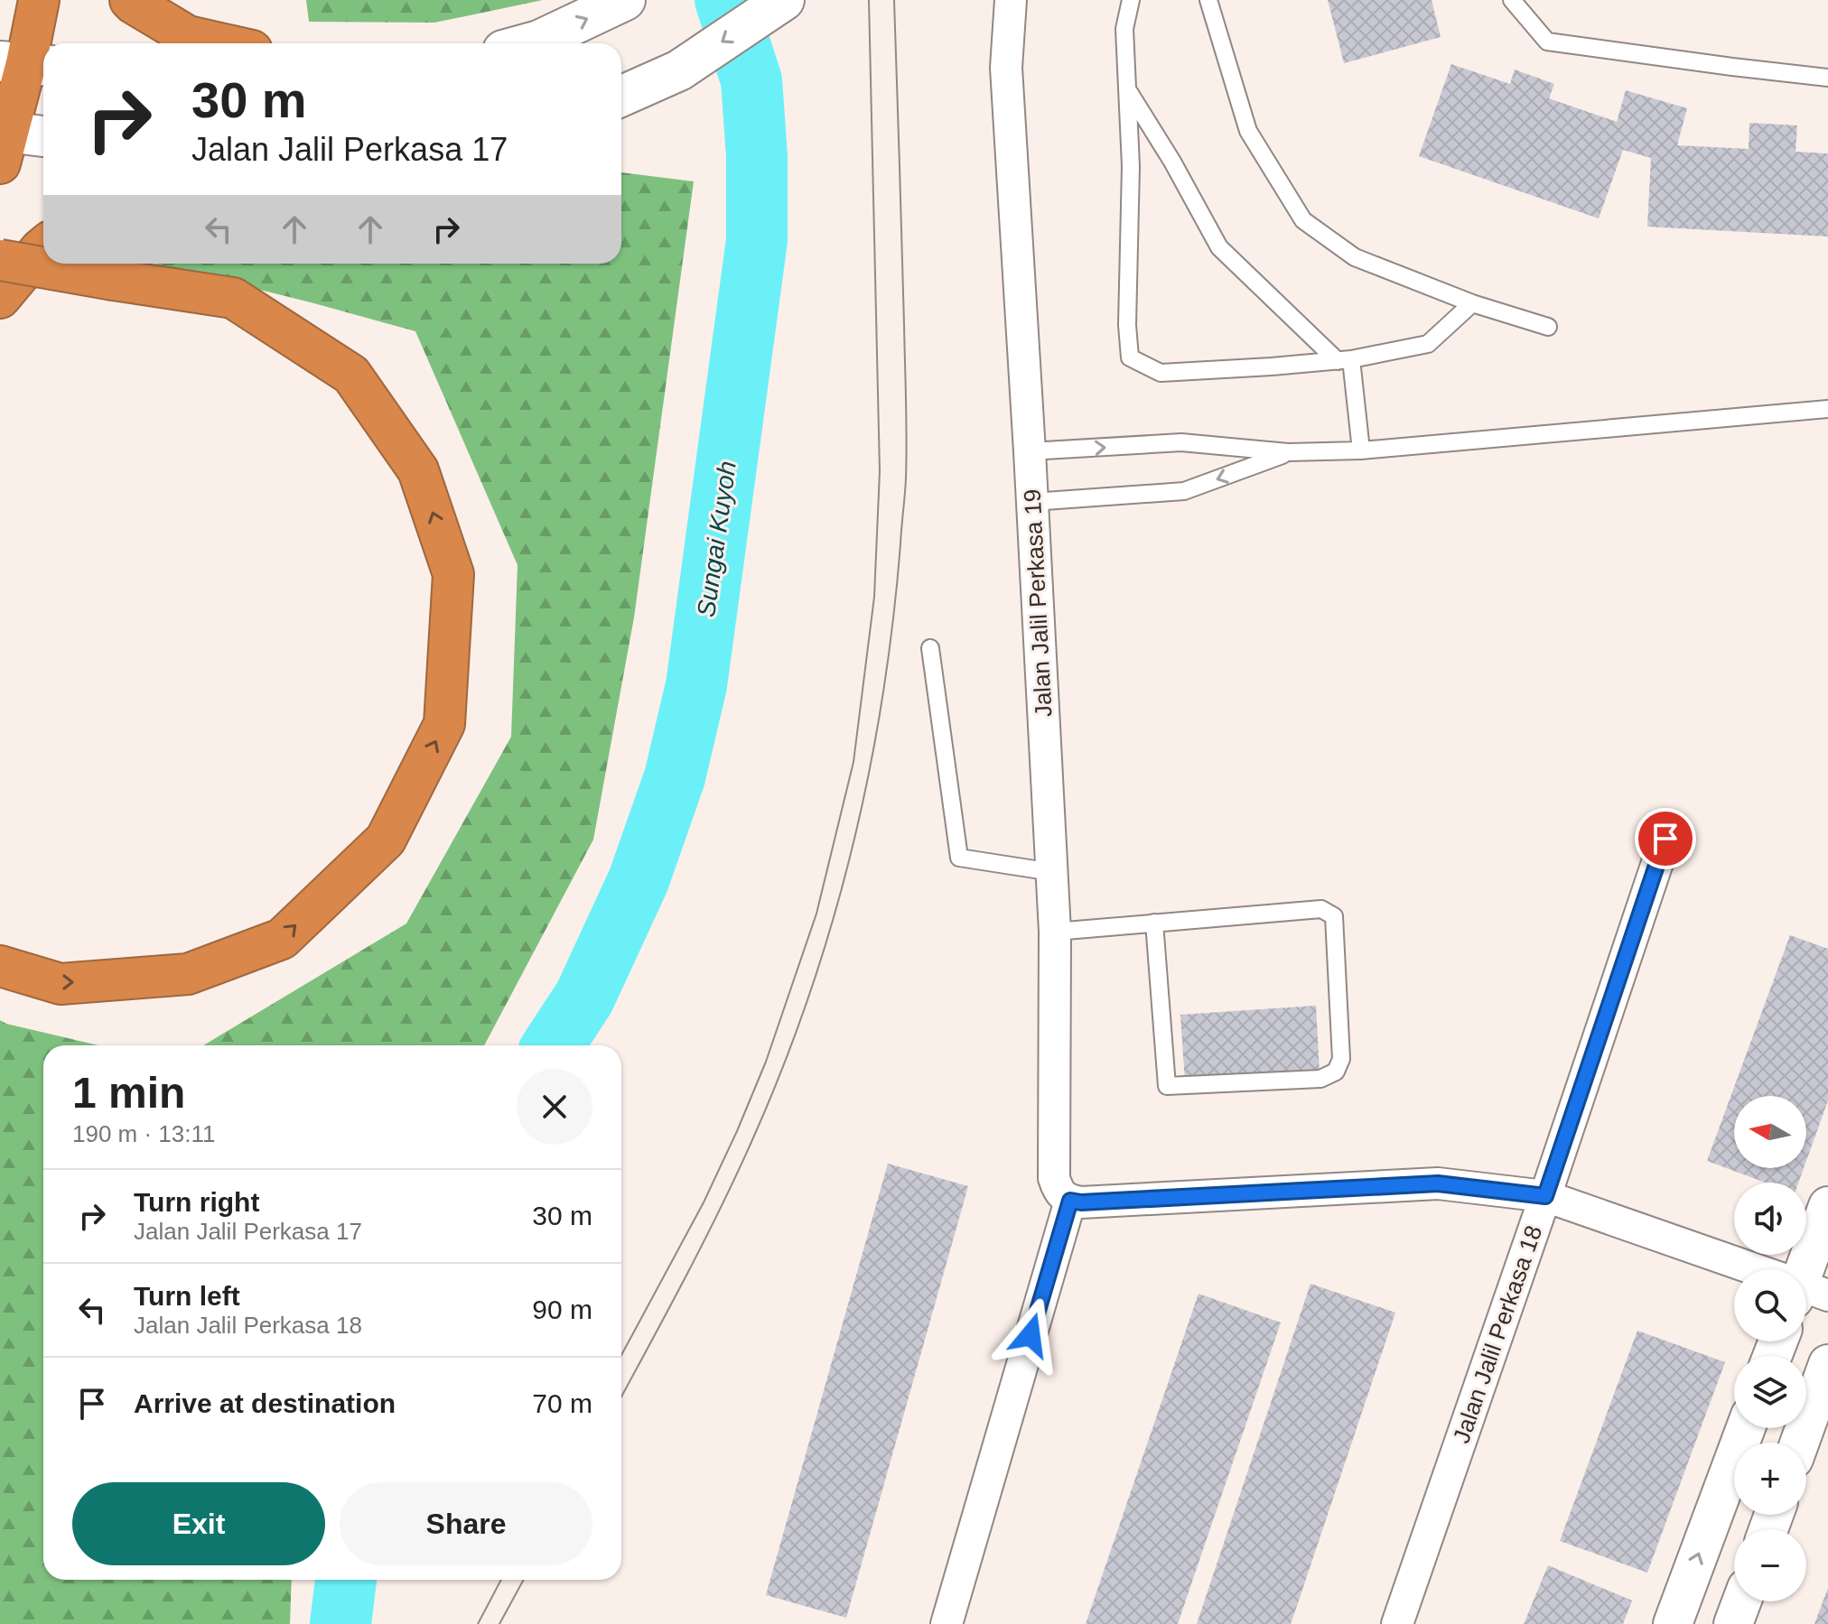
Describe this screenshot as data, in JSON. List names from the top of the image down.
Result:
{
  "streets": {
    "street": ["Jalan Jalil Perkasa 19", "Jalan Jalil Perkasa 18"]
  },
  "water": ["Sungai Kuyoh"],
  "north": "left",
  "page": {
    "turn": ["30 m", "Jalan Jalil Perkasa 17"],
    "heading": ["1 min", "190 m · 13:11"],
    "map_buttons": ["+", "−"],
    "list": [
      {
        "name": "Turn right",
        "note": "Jalan Jalil Perkasa 17",
        "value": "30 m"
      },
      {
        "name": "Turn left",
        "note": "Jalan Jalil Perkasa 18",
        "value": "90 m"
      },
      {
        "name": "Arrive at destination",
        "value": "70 m"
      }
    ],
    "buttons": ["Exit", "Share"]
  }
}
